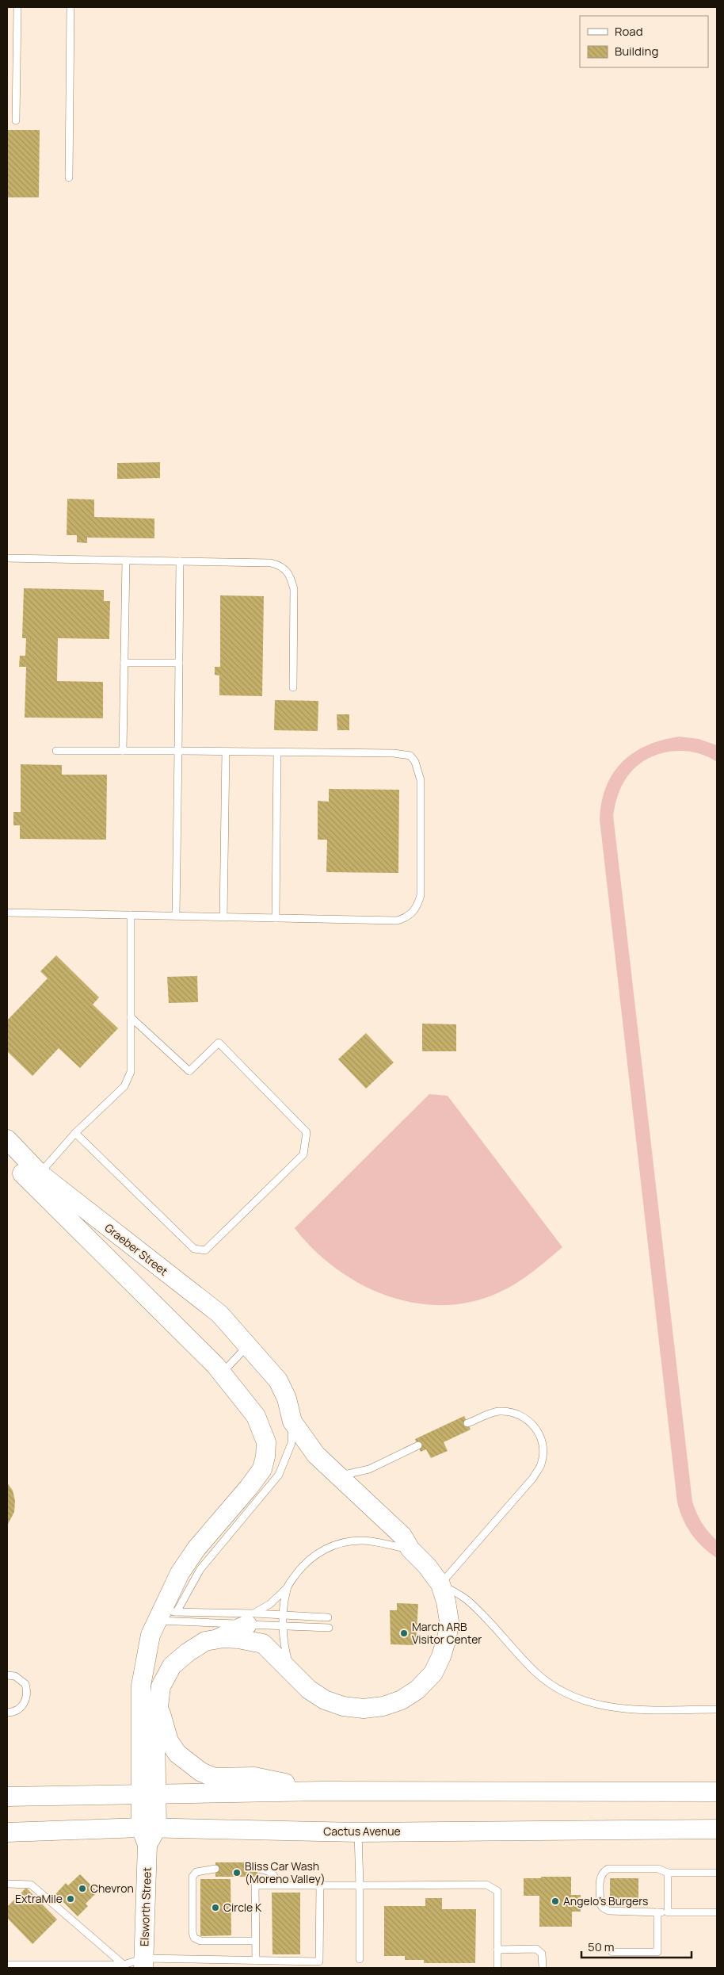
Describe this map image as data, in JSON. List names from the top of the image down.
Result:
{
  "streets": {
    "street": ["Graeber Street", "Cactus Avenue", "Elsworth Street"]
  },
  "crossings": [
    ["Graeber Street", "Elsworth Street"],
    ["Cactus Avenue", "Elsworth Street"]
  ],
  "places": [
    "March ARB Visitor Center",
    "Bliss Car Wash (Moreno Valley)",
    "Chevron",
    "ExtraMile",
    "Angelo's Burgers",
    "Circle K"
  ],
  "legend": ["Road", "Building"],
  "scale_bar": "50 m"
}
